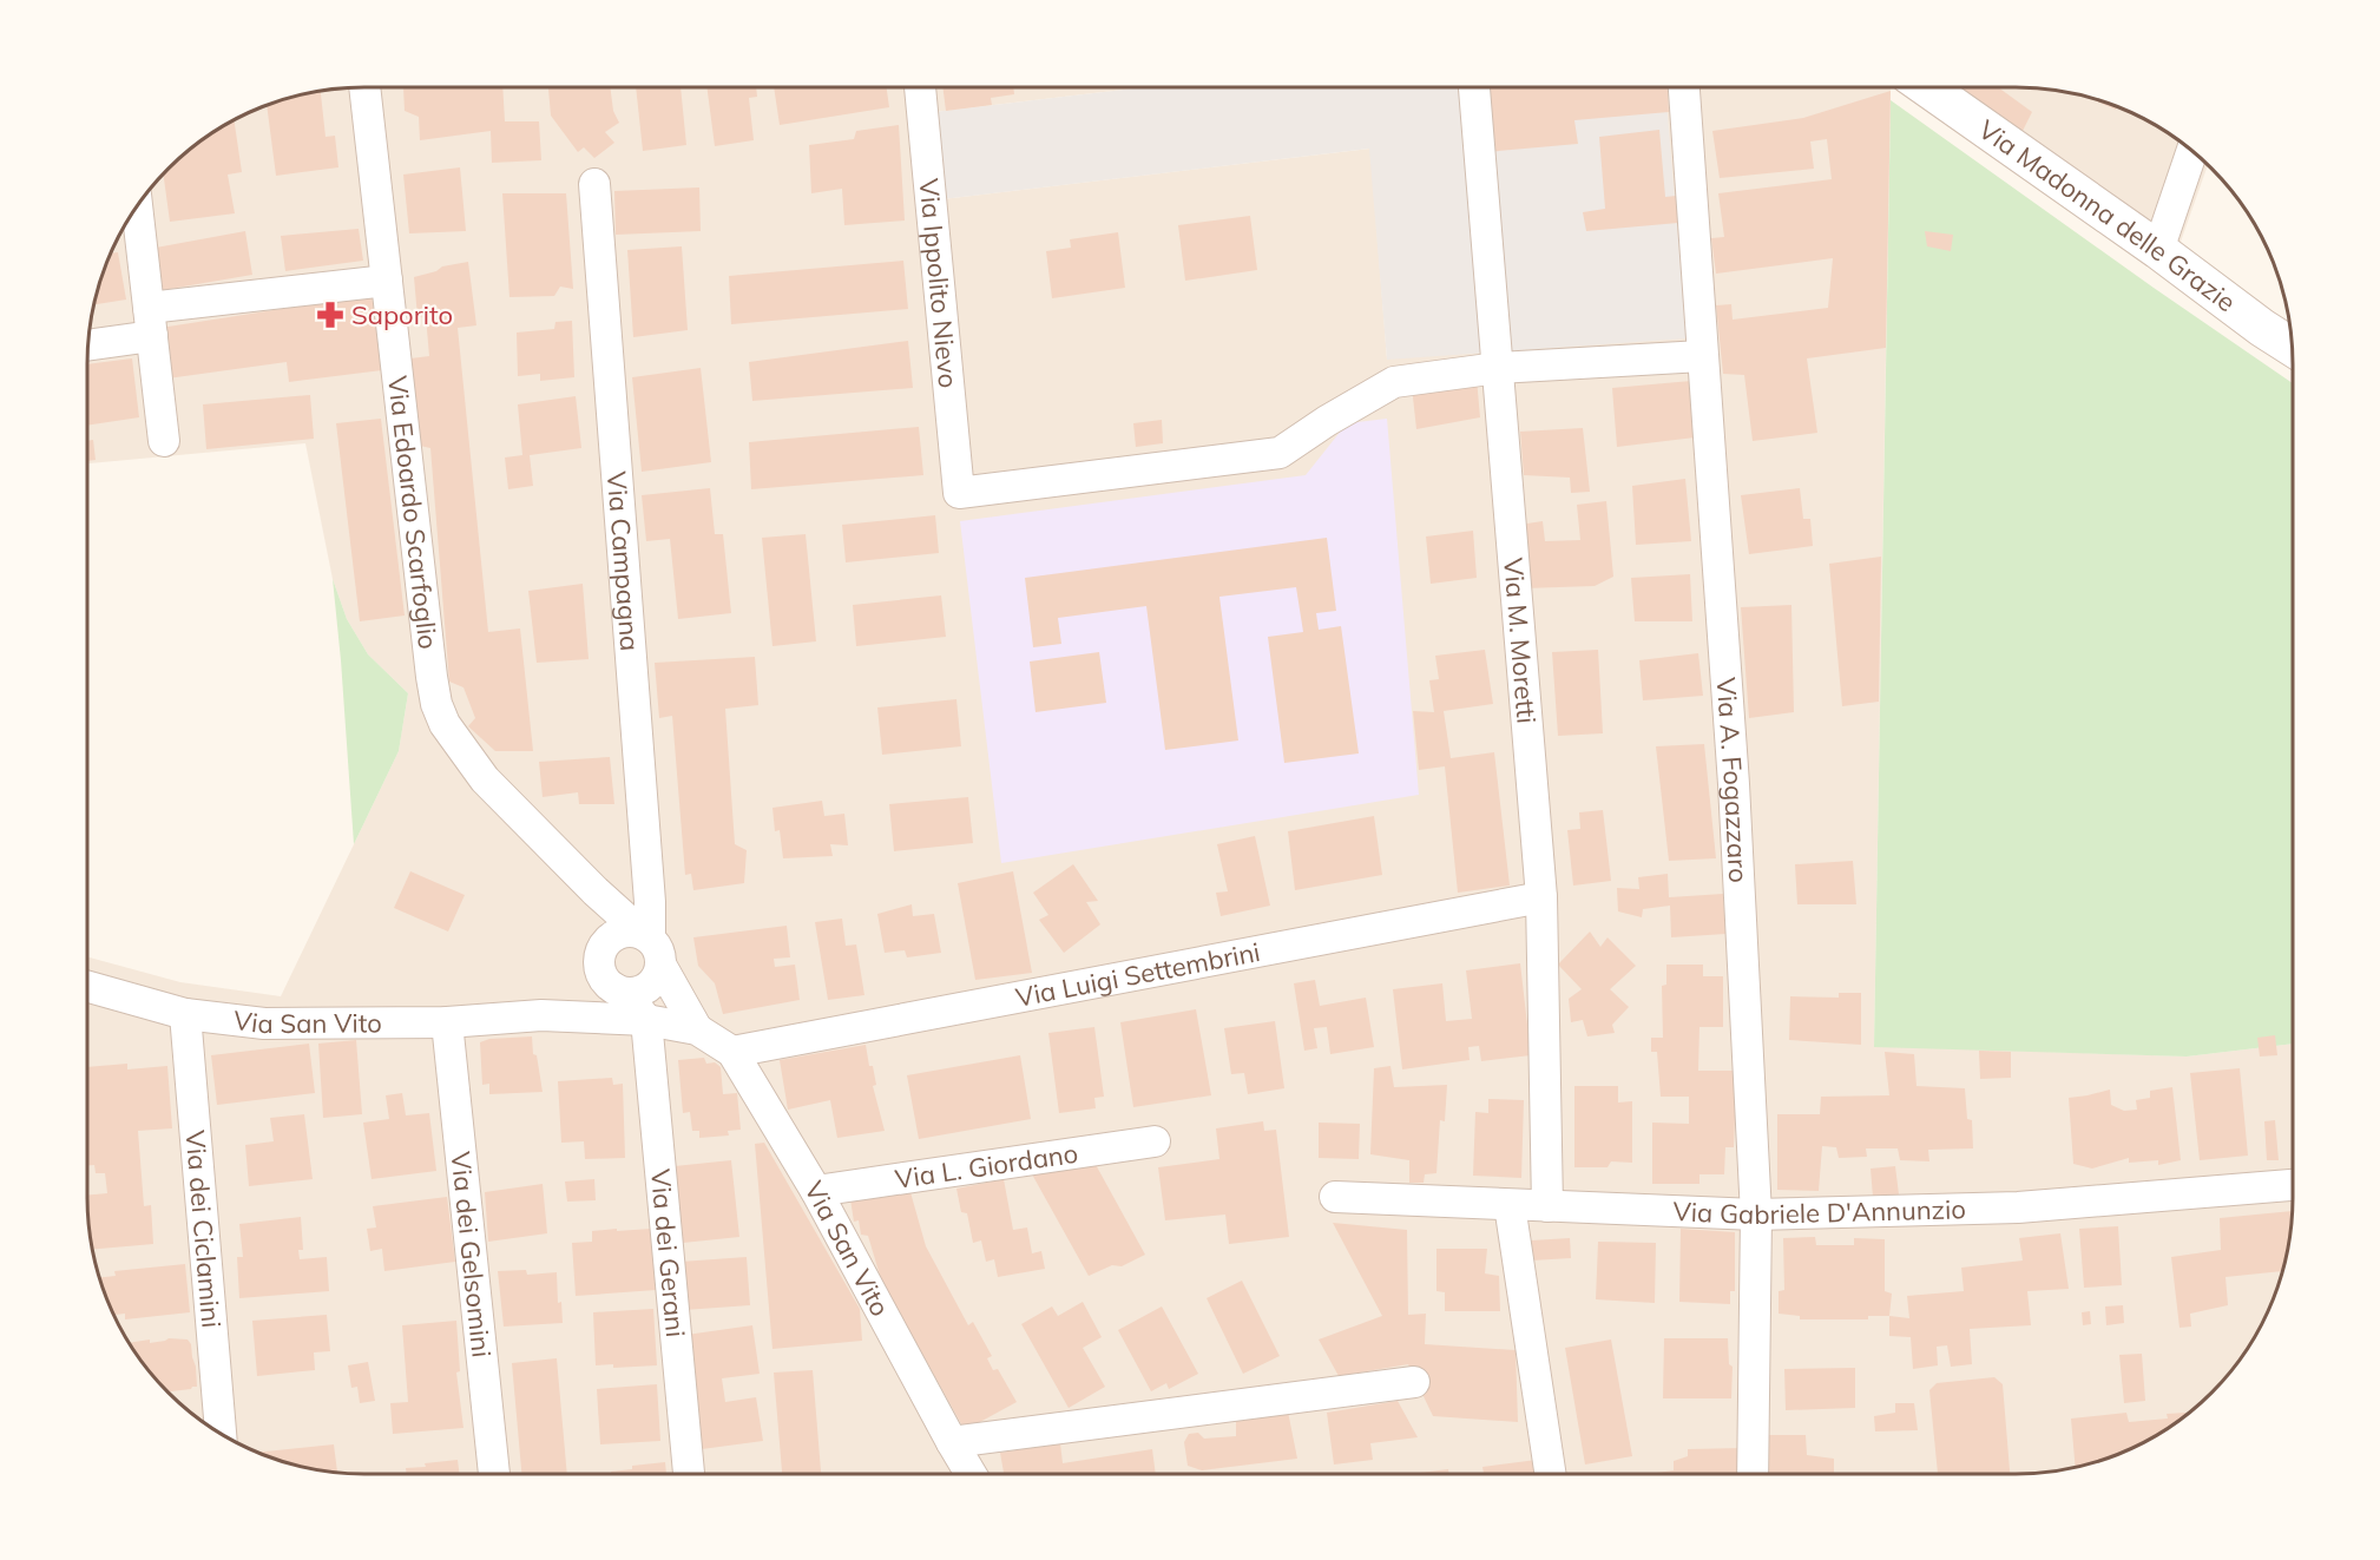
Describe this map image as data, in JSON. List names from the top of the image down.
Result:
{
  "streets": {
    "street": [
      "Via Madonna delle Grazie",
      "Via Ippolito Nievo",
      "Via Edoardo Scarfoglio",
      "Via Campagna",
      "Via M. Moretti",
      "Via A. Fogazzaro",
      "Via Luigi Settembrini",
      "Via San Vito",
      "Via L. Giordano",
      "Via Gabriele D'Annunzio",
      "Via dei Ciclamini",
      "Via dei Gelsomini",
      "Via dei Gerani"
    ]
  },
  "crossings": [
    ["Via Ippolito Nievo", "Via M. Moretti"],
    ["Via Edoardo Scarfoglio", "Via Campagna"],
    ["Via Edoardo Scarfoglio", "Via San Vito"],
    ["Via Edoardo Scarfoglio", "Via dei Gerani"],
    ["Via Campagna", "Via San Vito"],
    ["Via Campagna", "Via dei Gerani"],
    ["Via M. Moretti", "Via Luigi Settembrini"],
    ["Via M. Moretti", "Via Gabriele D'Annunzio"],
    ["Via A. Fogazzaro", "Via Gabriele D'Annunzio"],
    ["Via Luigi Settembrini", "Via San Vito"],
    ["Via San Vito", "Via L. Giordano"],
    ["Via San Vito", "Via dei Ciclamini"],
    ["Via San Vito", "Via dei Gelsomini"],
    ["Via San Vito", "Via dei Gerani"]
  ],
  "places": {
    "pharmacy": ["Saporito"]
  }
}
